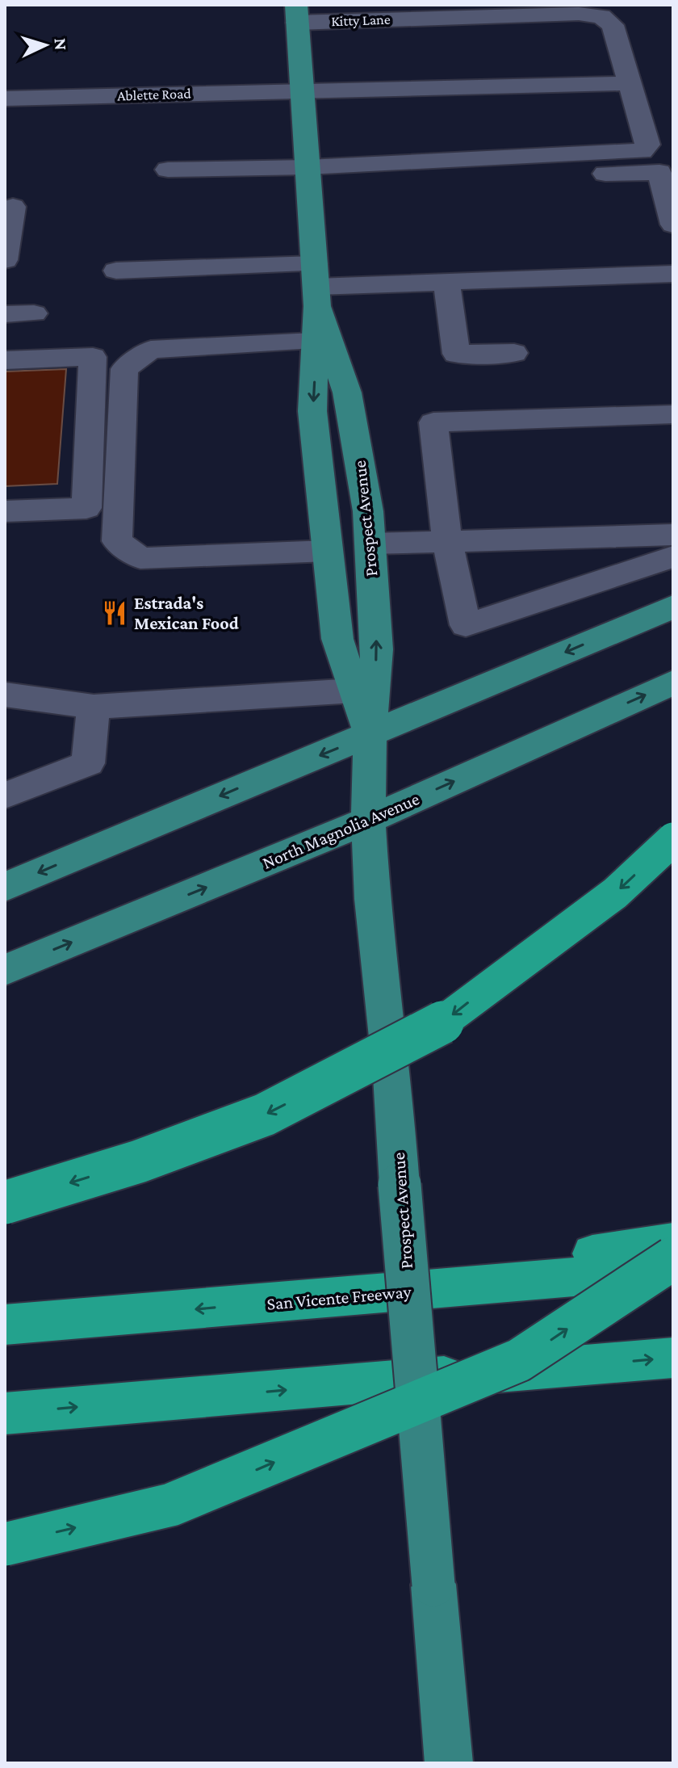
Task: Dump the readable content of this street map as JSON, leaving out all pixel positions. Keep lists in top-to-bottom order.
{
  "streets": {
    "highway": ["San Vicente Freeway"],
    "main road": ["Prospect Avenue", "North Magnolia Avenue"],
    "street": ["Kitty Lane", "Ablette Road"]
  },
  "crossings": [
    ["Kitty Lane", "Ablette Road"],
    ["Kitty Lane", "Prospect Avenue"],
    ["Ablette Road", "Prospect Avenue"],
    ["Prospect Avenue", "North Magnolia Avenue"]
  ],
  "places": {
    "restaurant": ["Estrada's Mexican Food"]
  },
  "north": "right"
}
